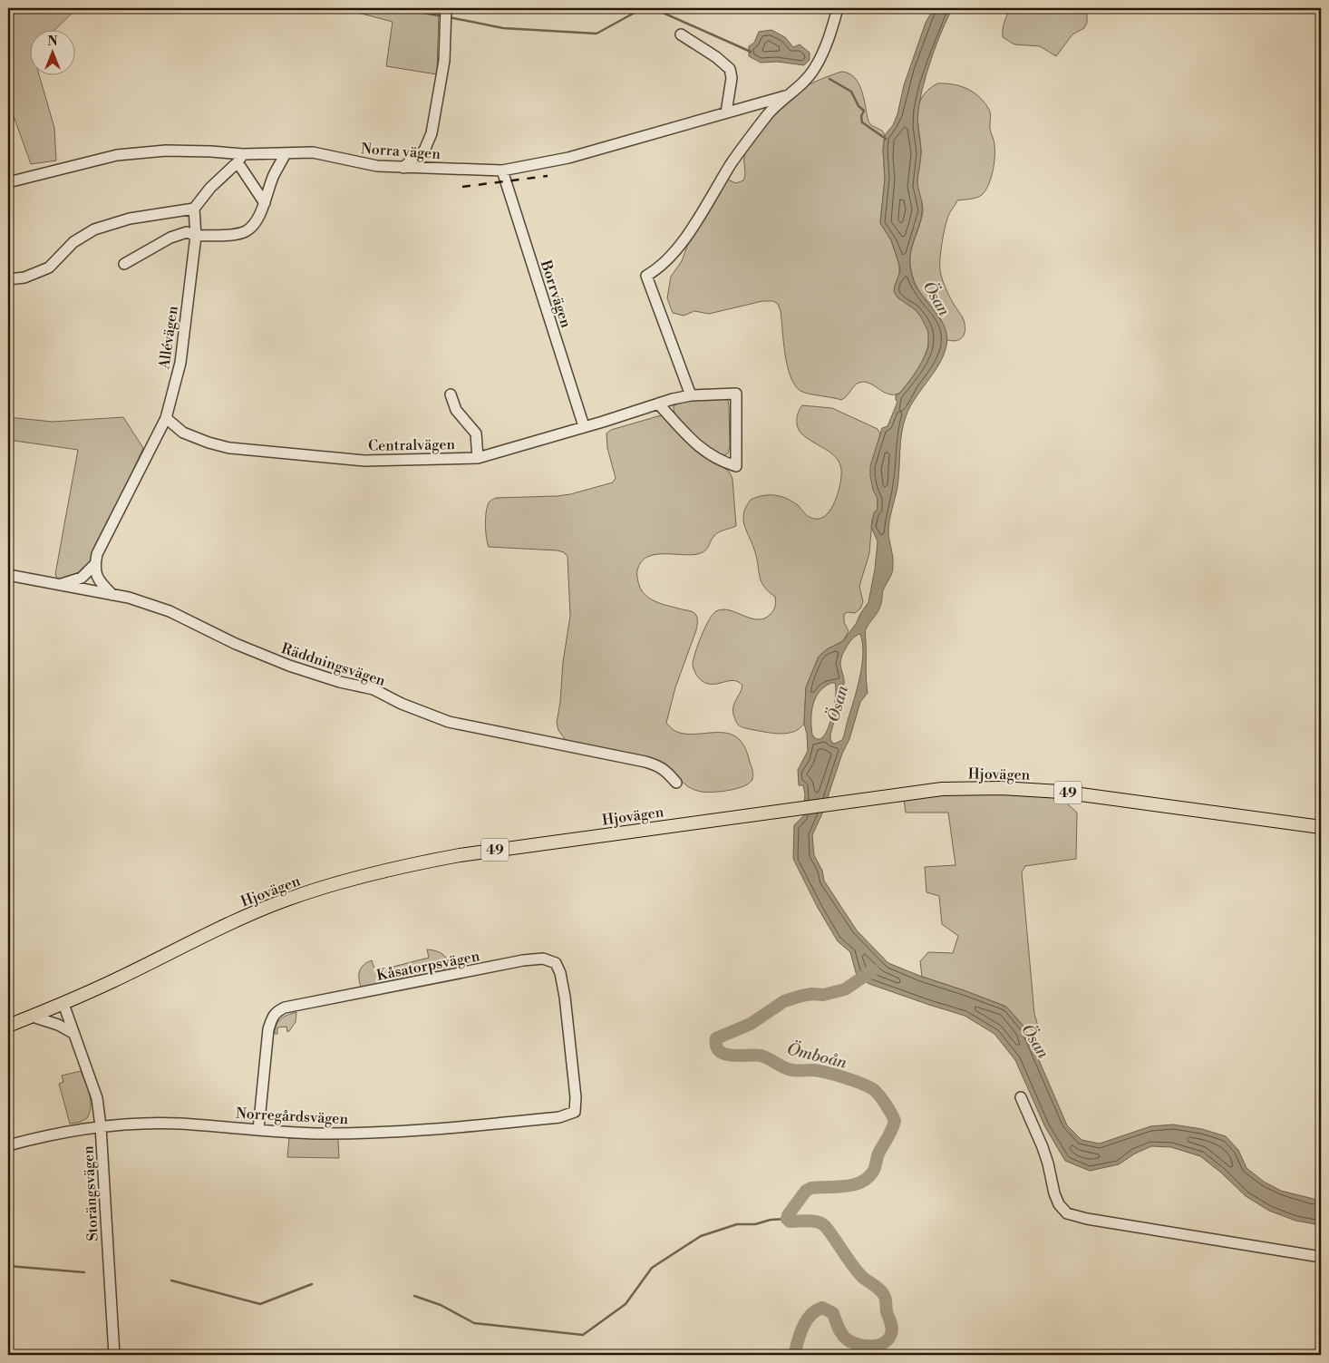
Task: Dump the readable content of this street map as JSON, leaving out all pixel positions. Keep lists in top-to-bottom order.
{
  "streets": {
    "main road": ["Hjovägen", "49"],
    "street": [
      "Norra vägen",
      "Borrvägen",
      "Allévägen",
      "Centralvägen",
      "Räddningsvägen",
      "Kåsatorpsvägen",
      "Norregårdsvägen",
      "Storängsvägen"
    ]
  },
  "crossings": [
    ["Norra vägen", "Borrvägen"],
    ["Borrvägen", "Centralvägen"],
    ["Allévägen", "Centralvägen"],
    ["Hjovägen", "Storängsvägen"],
    ["Kåsatorpsvägen", "Norregårdsvägen"],
    ["Norregårdsvägen", "Storängsvägen"]
  ],
  "water": ["Ösan", "Ömboån"],
  "north": "top"
}
